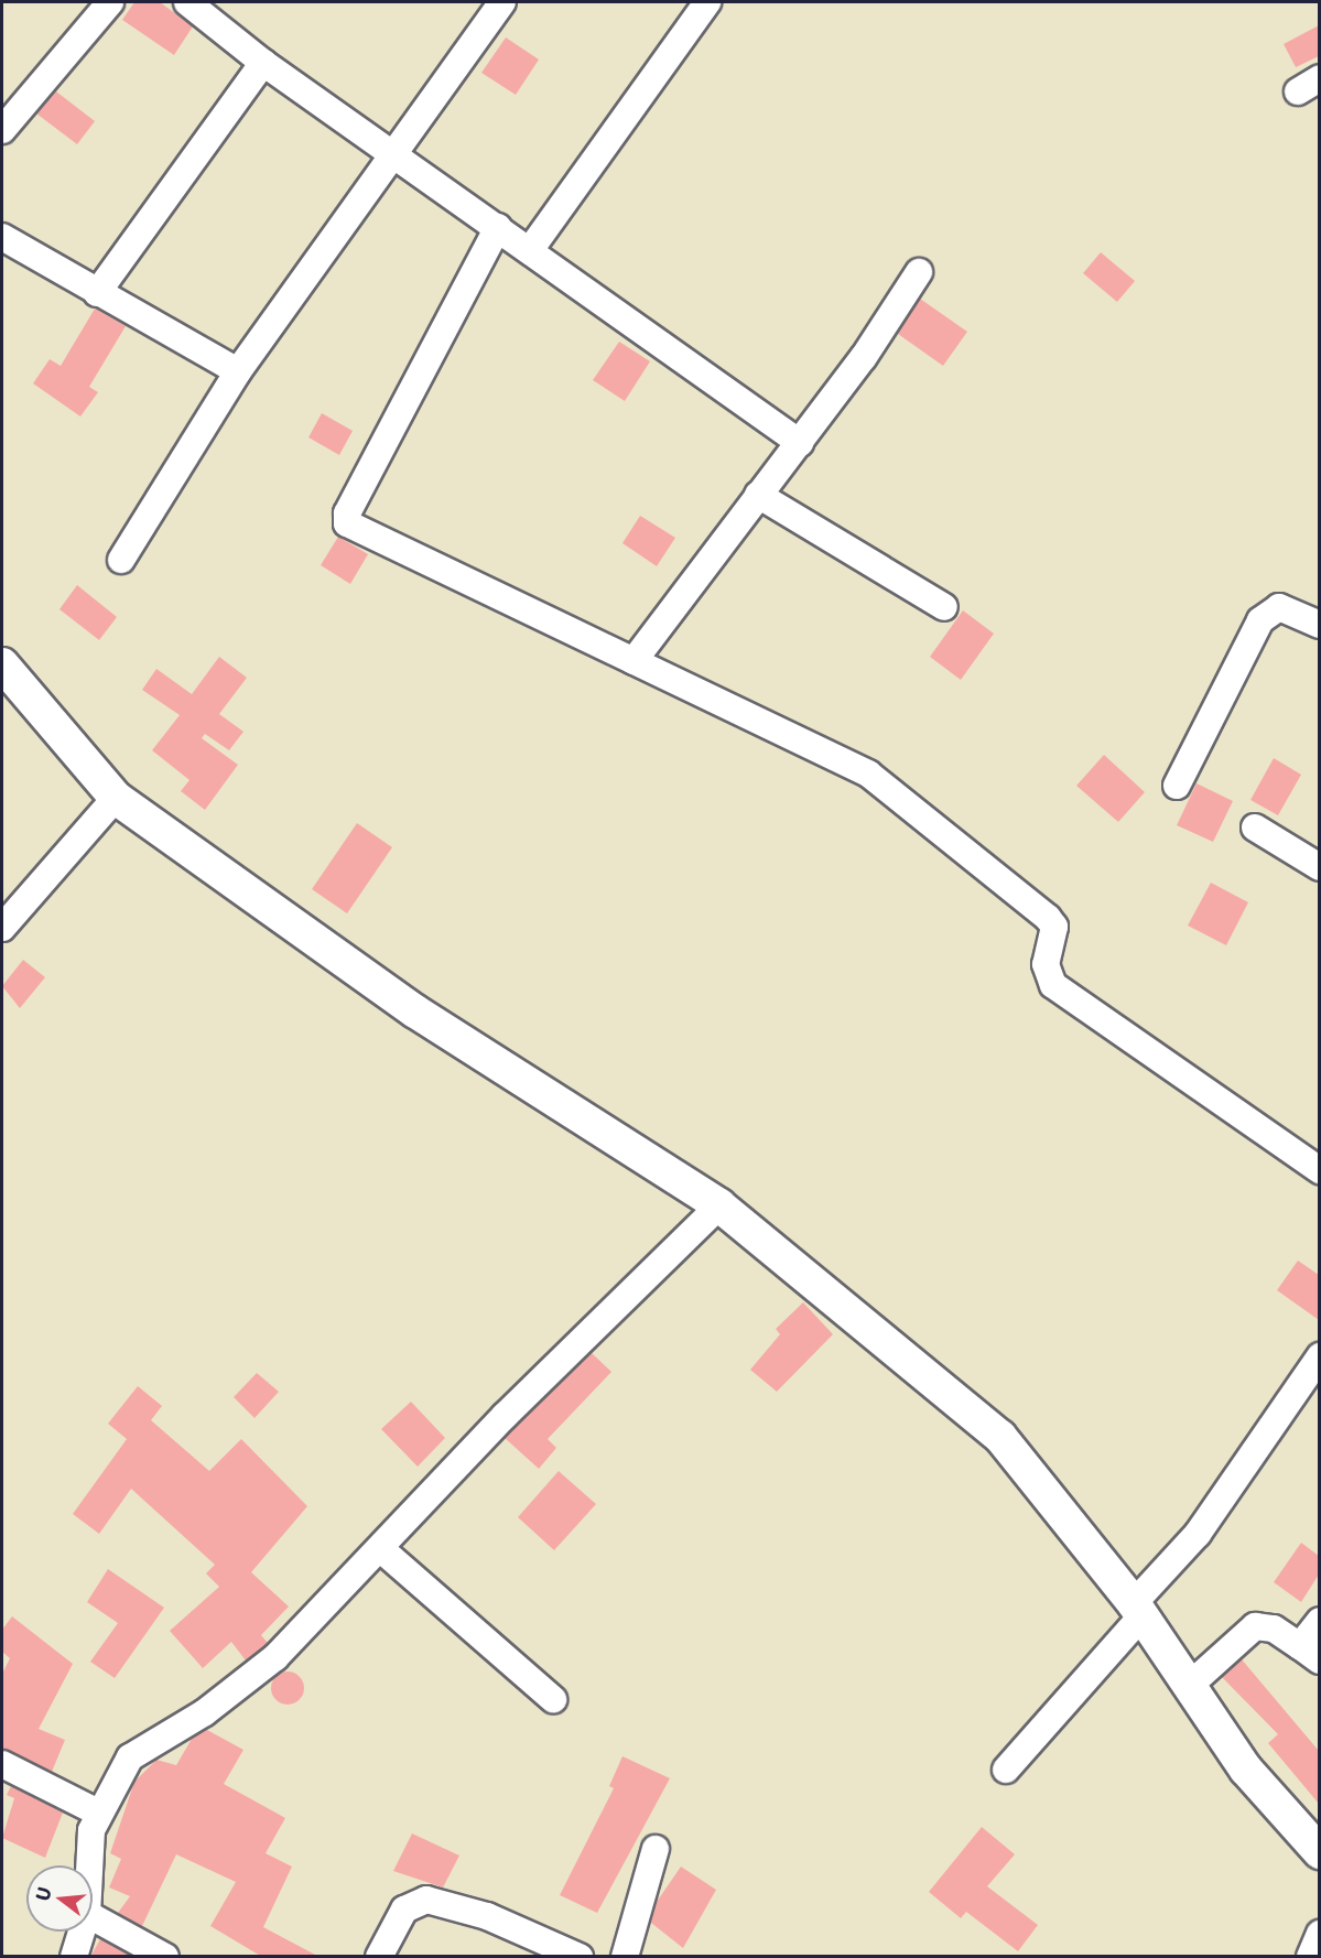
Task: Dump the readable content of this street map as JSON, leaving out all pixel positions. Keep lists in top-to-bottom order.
{
  "north": "left"
}
